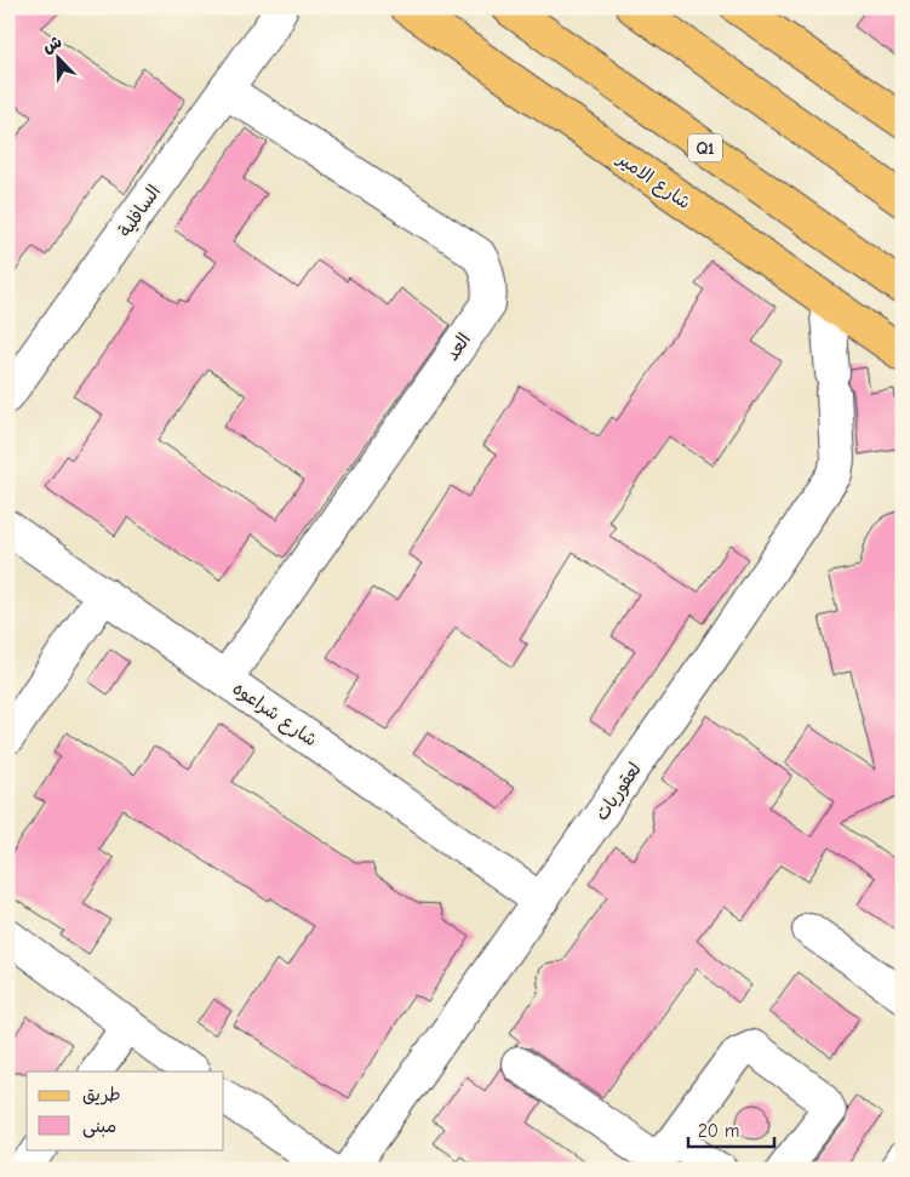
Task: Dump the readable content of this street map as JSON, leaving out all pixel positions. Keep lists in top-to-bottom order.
{
  "streets": {
    "main road": ["Q1", "شارع الامير"],
    "street": [
      "السافلية",
      "العد",
      "شارع شراعوه",
      "لعقوريات"
    ]
  },
  "crossings": [
    ["شارع الامير", "لعقوريات"],
    ["السافلية", "العد"],
    ["العد", "شارع شراعوه"],
    ["شارع شراعوه", "لعقوريات"]
  ],
  "legend": ["طريق", "مبنى"],
  "scale_bar": "20 m",
  "north": "top left"
}
